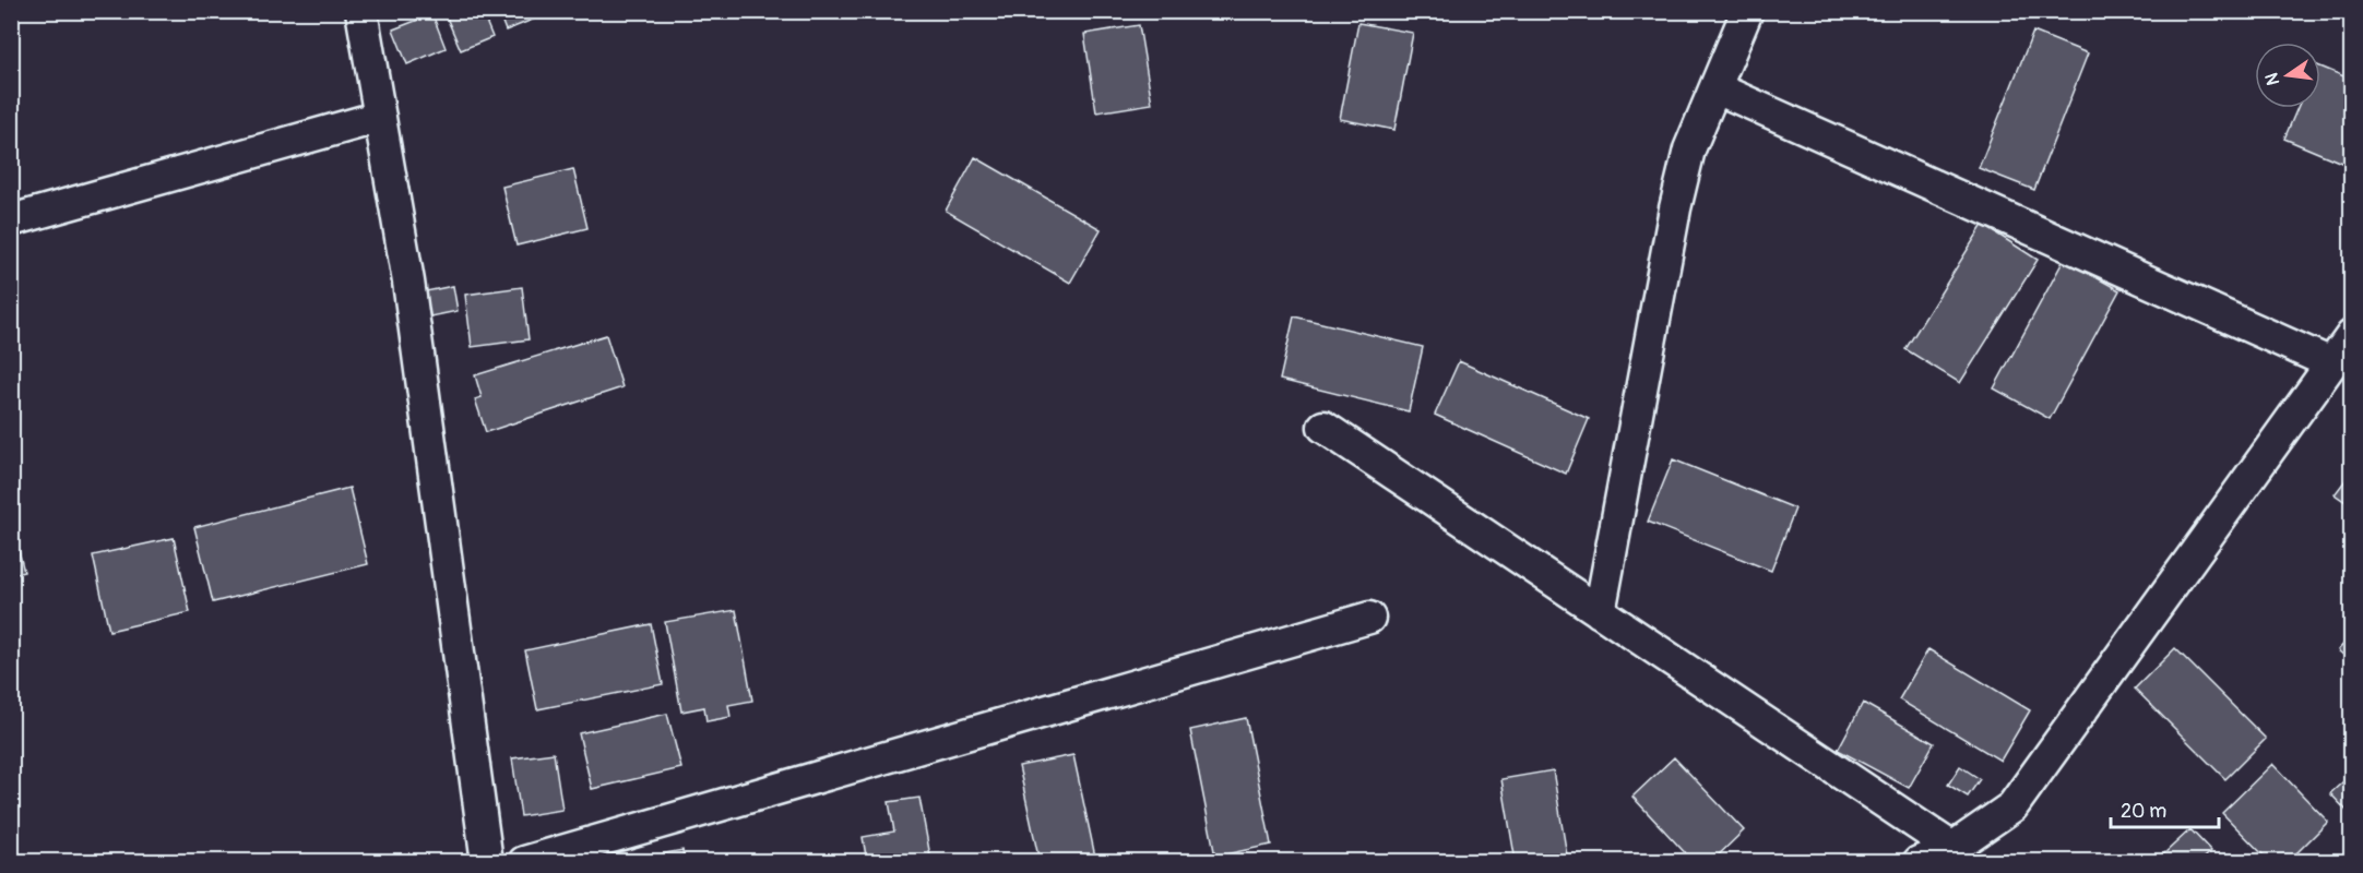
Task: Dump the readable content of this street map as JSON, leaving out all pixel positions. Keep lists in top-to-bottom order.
{
  "scale_bar": "20 m",
  "north": "left"
}
